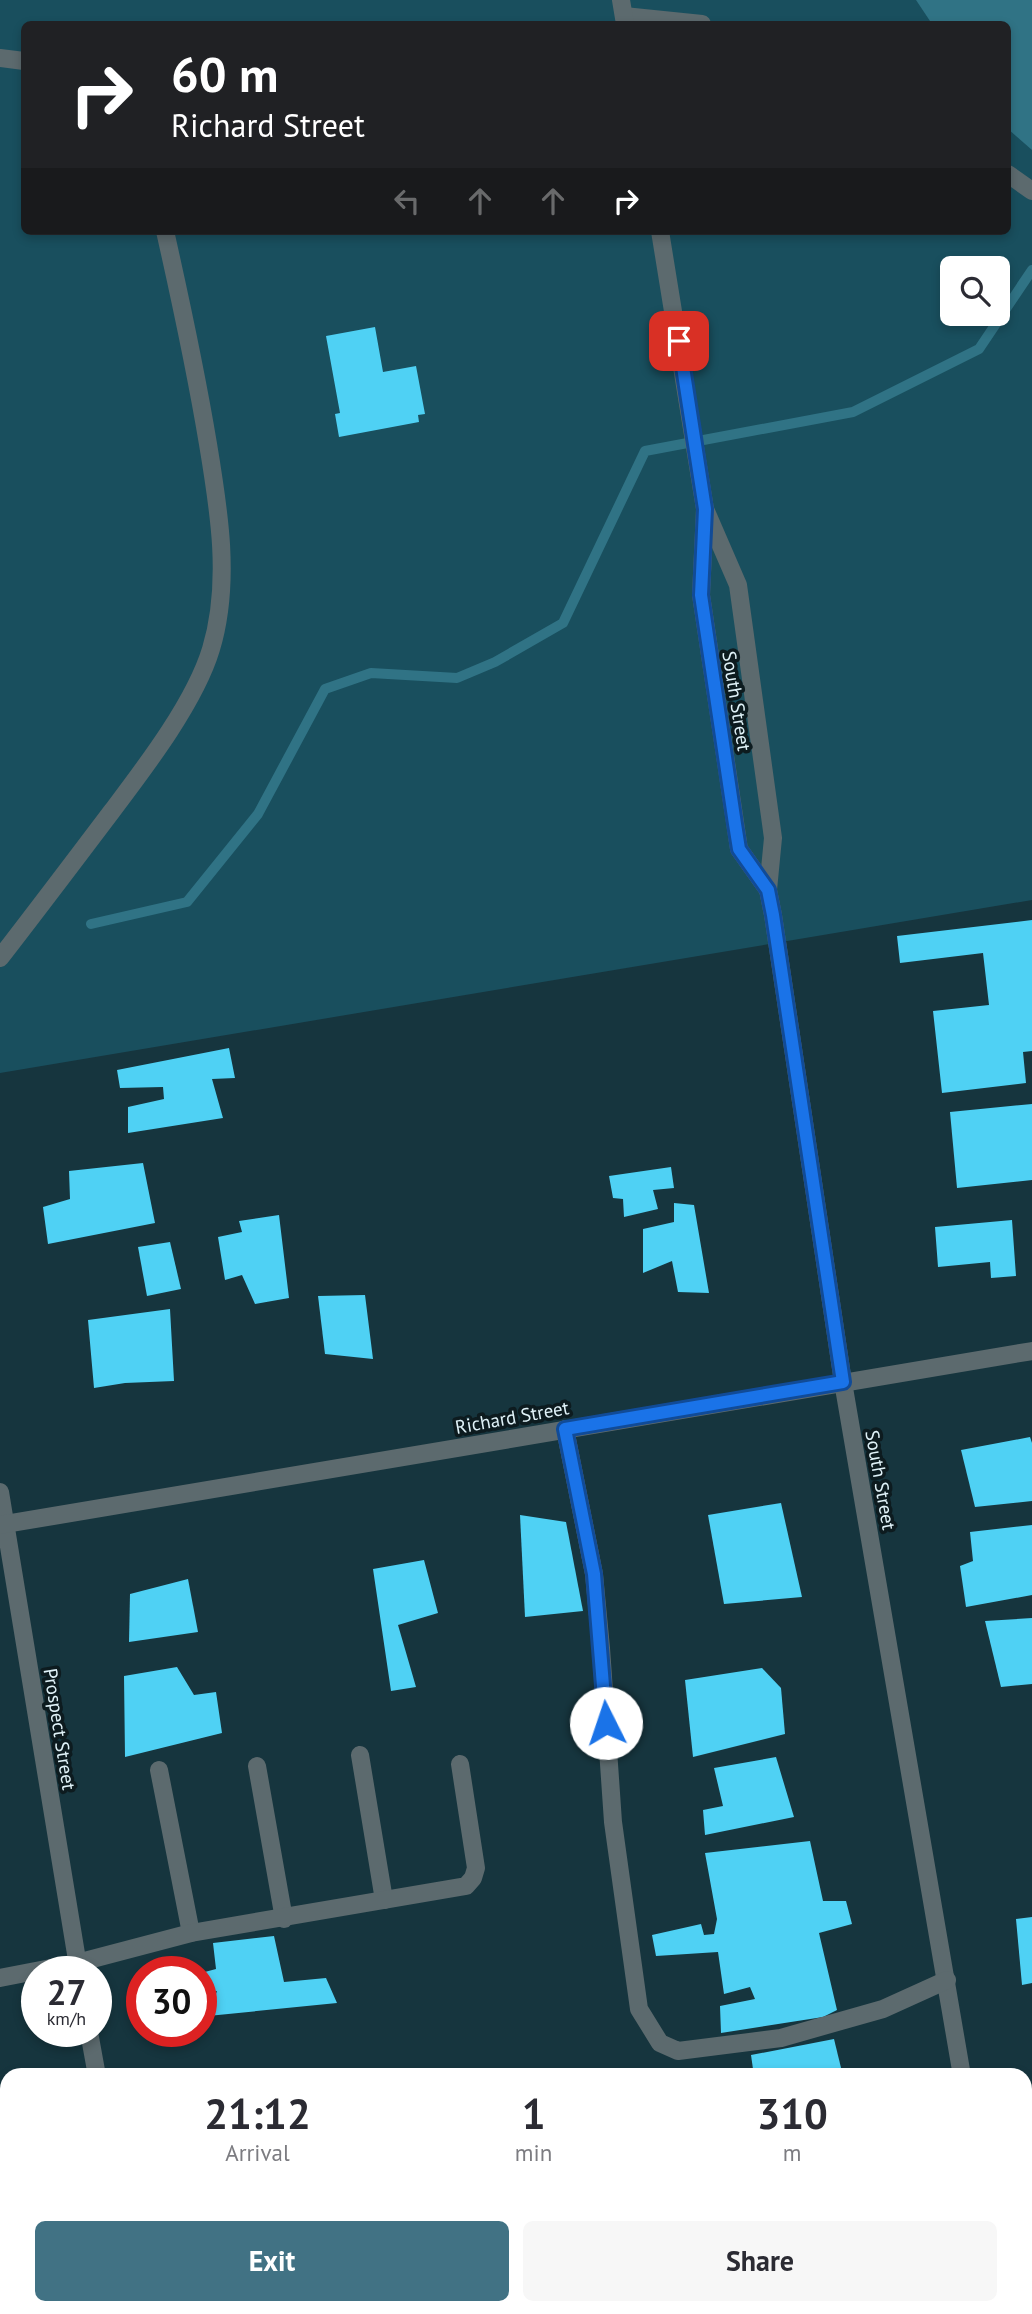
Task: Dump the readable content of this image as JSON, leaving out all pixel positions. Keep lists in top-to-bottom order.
{
  "streets": {
    "street": ["South Street", "Richard Street", "Prospect Street"]
  },
  "crossings": [
    ["South Street", "Richard Street"],
    ["Richard Street", "Prospect Street"]
  ],
  "page": {
    "turn": ["60 m", "Richard Street"],
    "speed": "27 km/h",
    "limit": "30",
    "eta": [
      "21:12",
      "Arrival",
      "1",
      "min",
      "310",
      "m"
    ],
    "buttons": ["Exit", "Share"]
  }
}
